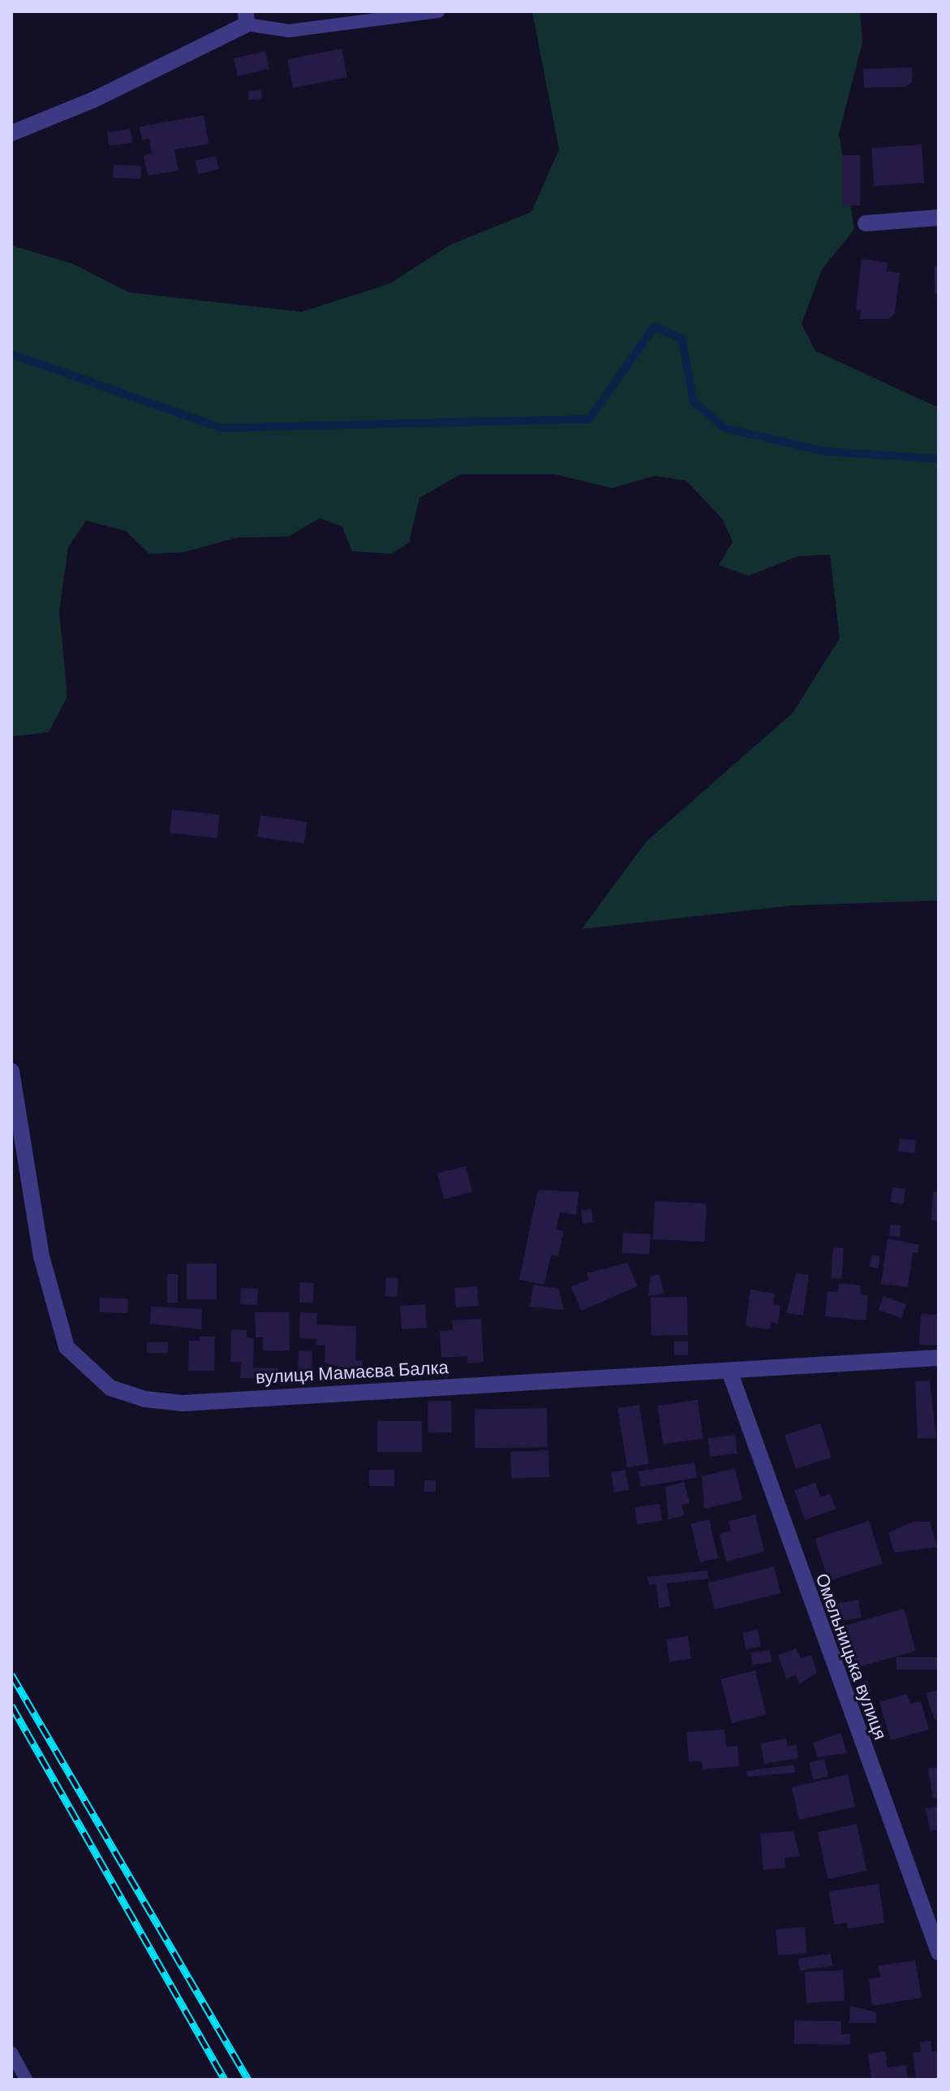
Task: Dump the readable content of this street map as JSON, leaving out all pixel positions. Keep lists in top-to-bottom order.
{
  "streets": {
    "street": ["вулиця Мамаєва Балка", "Омельницька вулиця"]
  },
  "crossings": [
    ["вулиця Мамаєва Балка", "Омельницька вулиця"]
  ]
}
